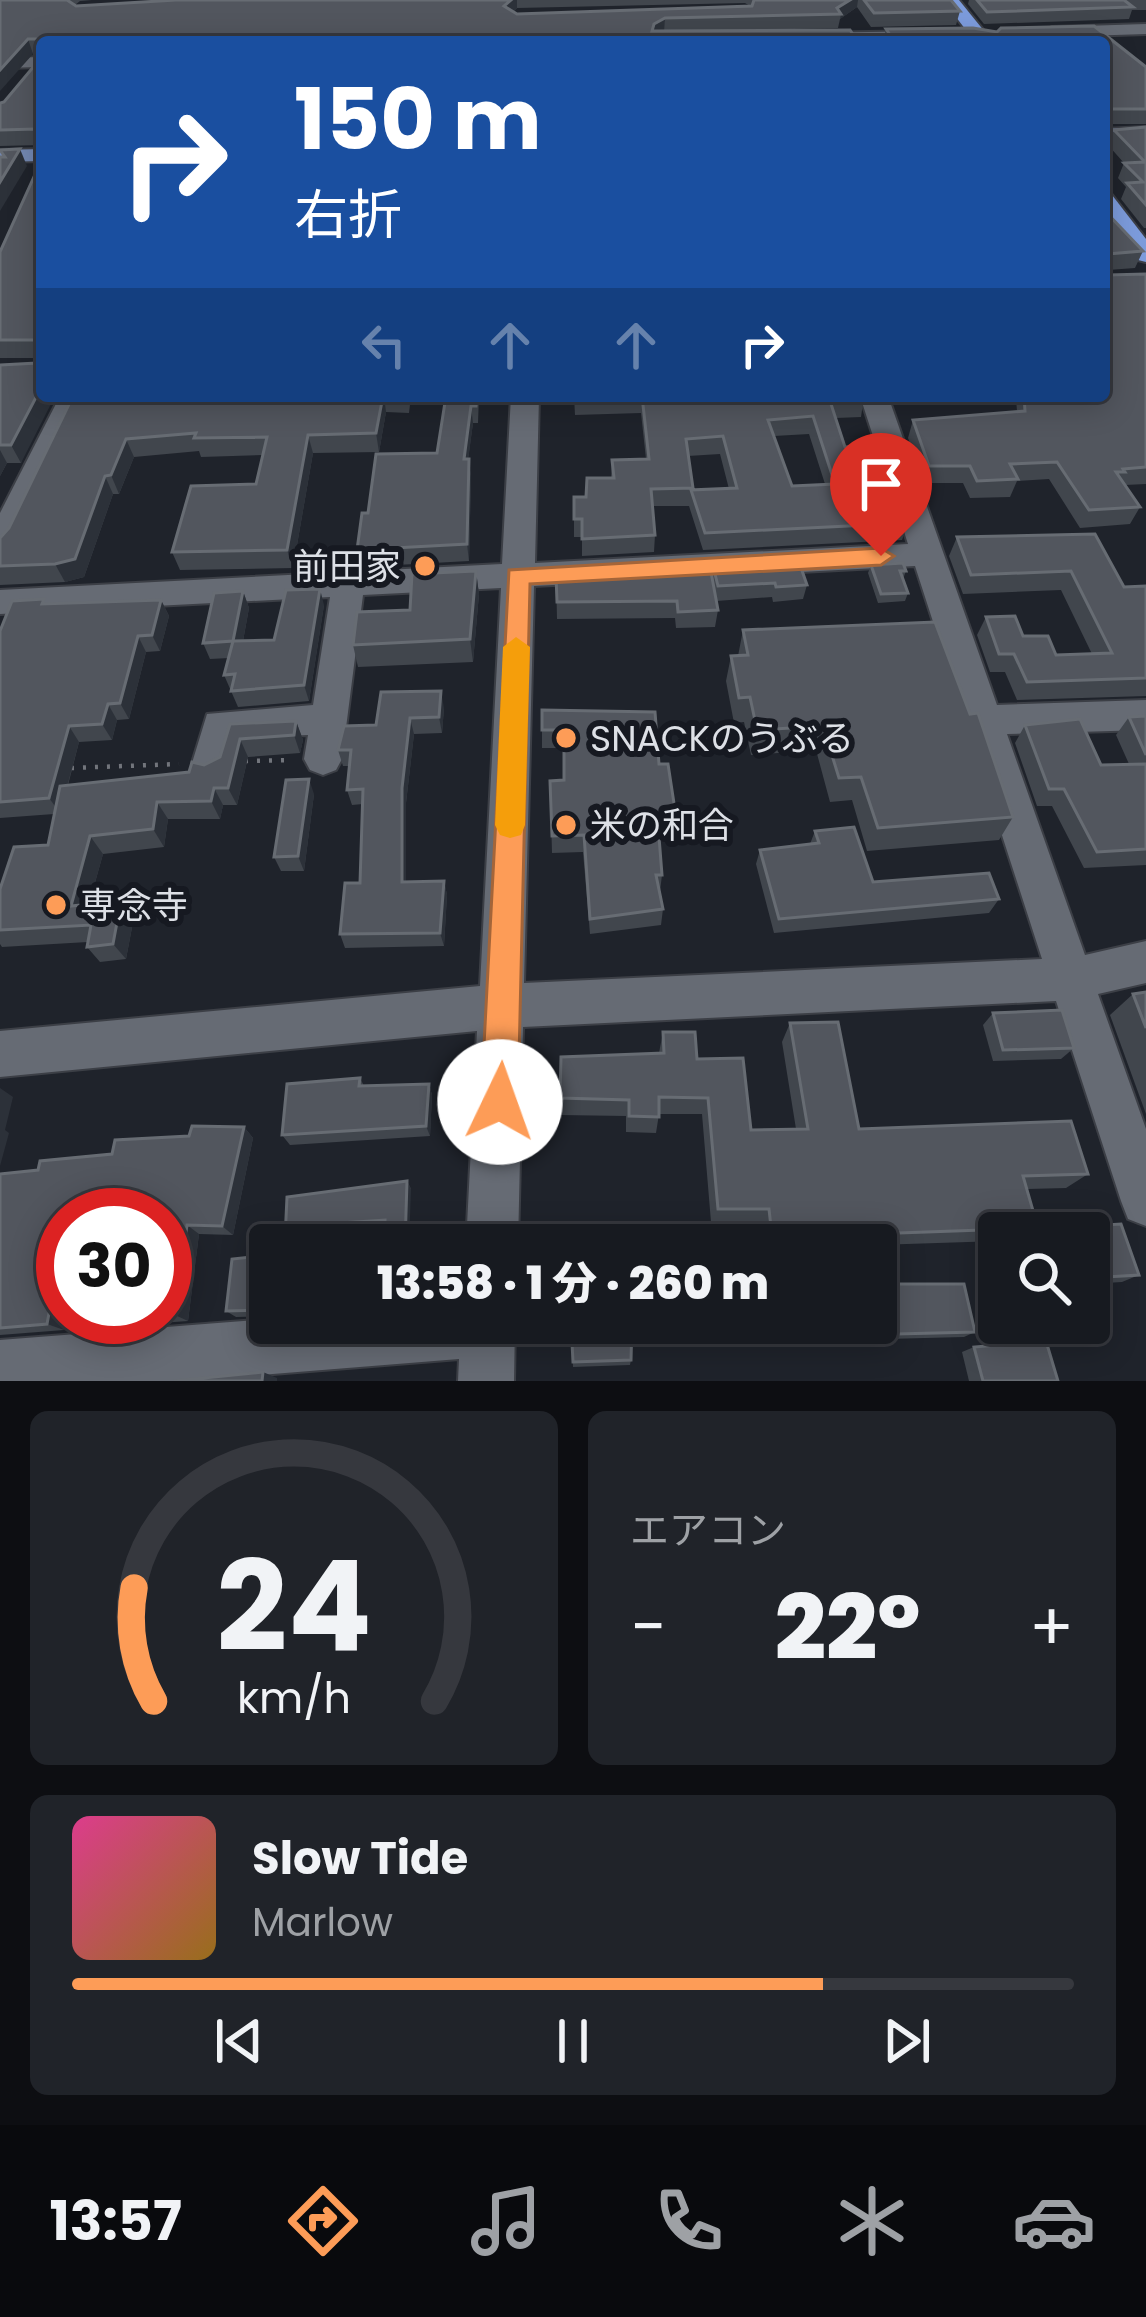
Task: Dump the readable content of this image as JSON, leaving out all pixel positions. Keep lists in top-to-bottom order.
{
  "places": [
    "前田家",
    "SNACKのうぶる",
    "米の和合",
    "専念寺"
  ],
  "page": {
    "turn": ["150 m", "右折"],
    "limit": "30",
    "trip": "13:58 · 1 分 · 260 m",
    "tile": "エアコン",
    "heat": ["−", "22°", "+"],
    "song": ["Slow Tide", "Marlow"],
    "tabs": "13:57",
    "gauge": ["24", "km/h"]
  }
}
